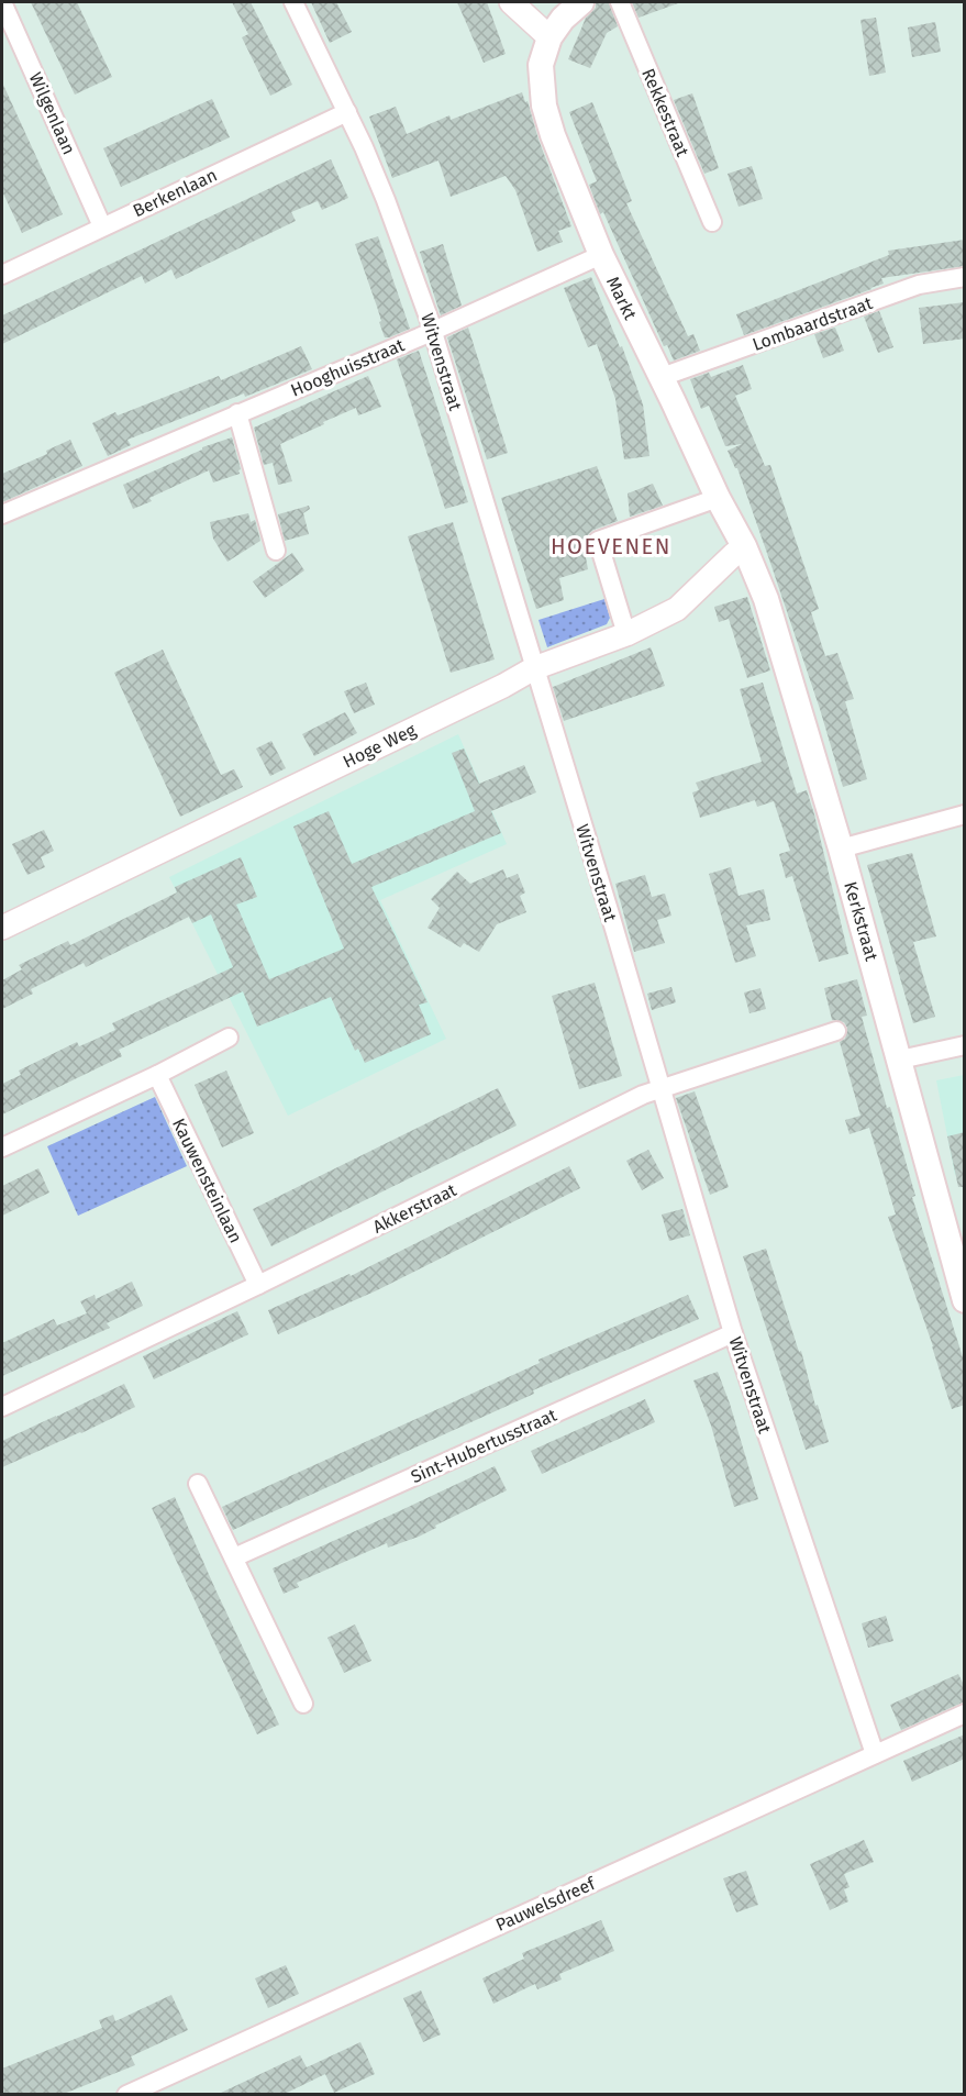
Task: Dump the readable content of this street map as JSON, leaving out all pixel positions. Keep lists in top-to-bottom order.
{
  "streets": {
    "main road": ["Markt", "Kerkstraat"],
    "street": [
      "Rekkestraat",
      "Wilgenlaan",
      "Berkenlaan",
      "Lombaardstraat",
      "Witvenstraat",
      "Hooghuisstraat",
      "Hoge Weg",
      "Kauwensteinlaan",
      "Akkerstraat",
      "Sint-Hubertusstraat",
      "Pauwelsdreef"
    ]
  },
  "crossings": [
    ["Wilgenlaan", "Berkenlaan"],
    ["Berkenlaan", "Witvenstraat"],
    ["Markt", "Lombaardstraat"],
    ["Markt", "Hooghuisstraat"],
    ["Markt", "Hoge Weg"],
    ["Markt", "Kerkstraat"],
    ["Witvenstraat", "Hooghuisstraat"],
    ["Witvenstraat", "Hoge Weg"],
    ["Witvenstraat", "Akkerstraat"],
    ["Witvenstraat", "Sint-Hubertusstraat"],
    ["Witvenstraat", "Pauwelsdreef"],
    ["Hoge Weg", "Kerkstraat"],
    ["Kauwensteinlaan", "Akkerstraat"]
  ],
  "districts": ["HOEVENEN"]
}
